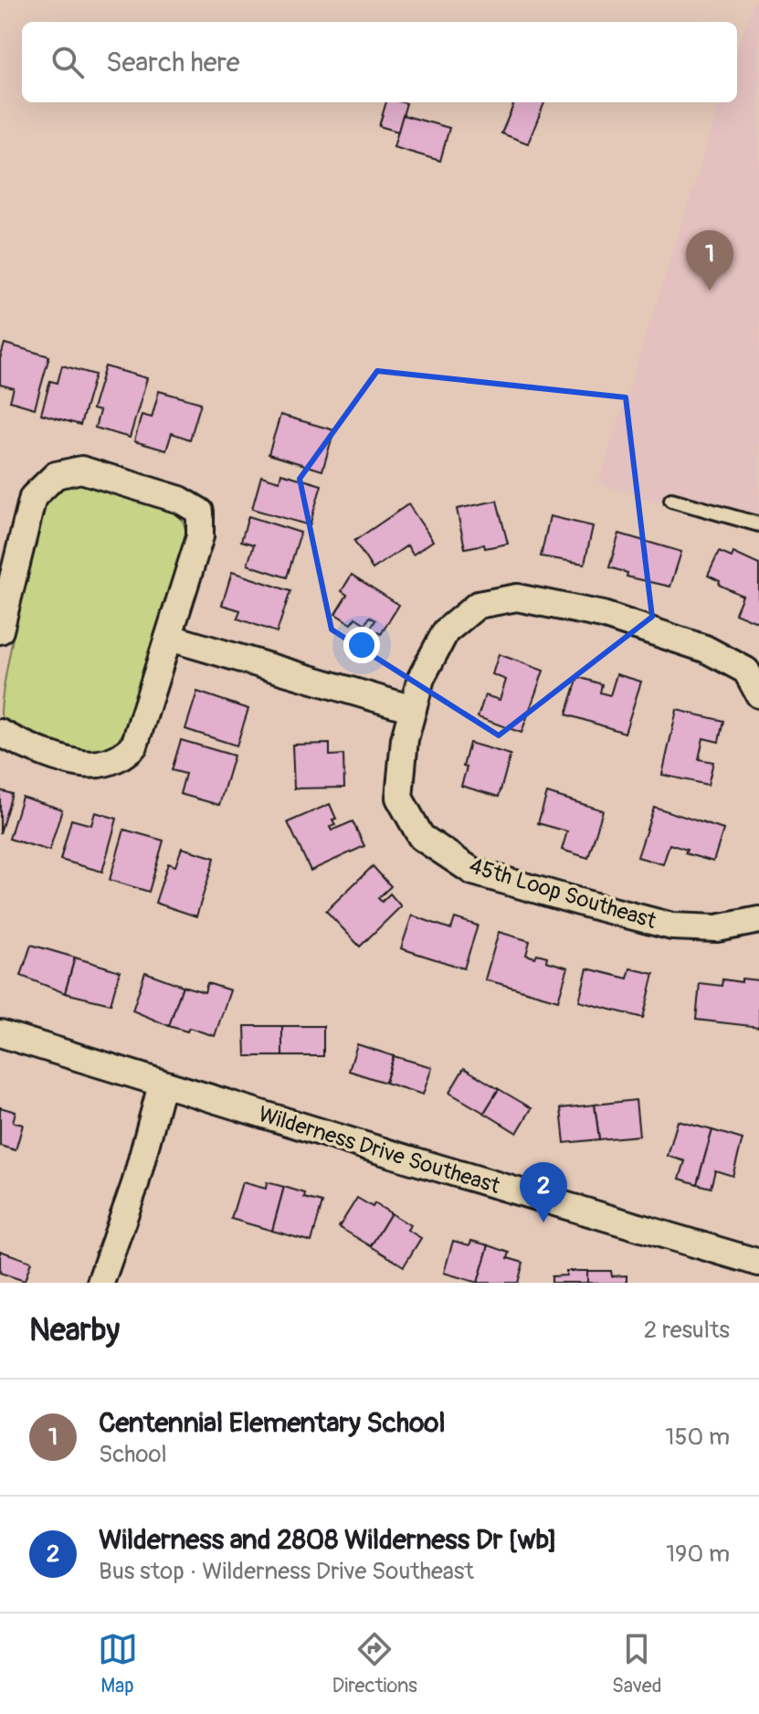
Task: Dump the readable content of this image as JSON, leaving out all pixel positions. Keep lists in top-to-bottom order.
{
  "streets": {
    "street": ["45th Loop Southeast", "Wilderness Drive Southeast"]
  },
  "page": {
    "search": "Search here",
    "pins": ["1", "2"],
    "heading": ["Nearby", "2 results"],
    "list": [
      {
        "mark": "1",
        "name": "Centennial Elementary School",
        "note": "School",
        "value": "150 m"
      },
      {
        "mark": "2",
        "name": "Wilderness and 2808 Wilderness Dr [wb]",
        "note": "Bus stop · Wilderness Drive Southeast",
        "value": "190 m"
      }
    ],
    "nav": ["Map", "Directions", "Saved"]
  }
}
